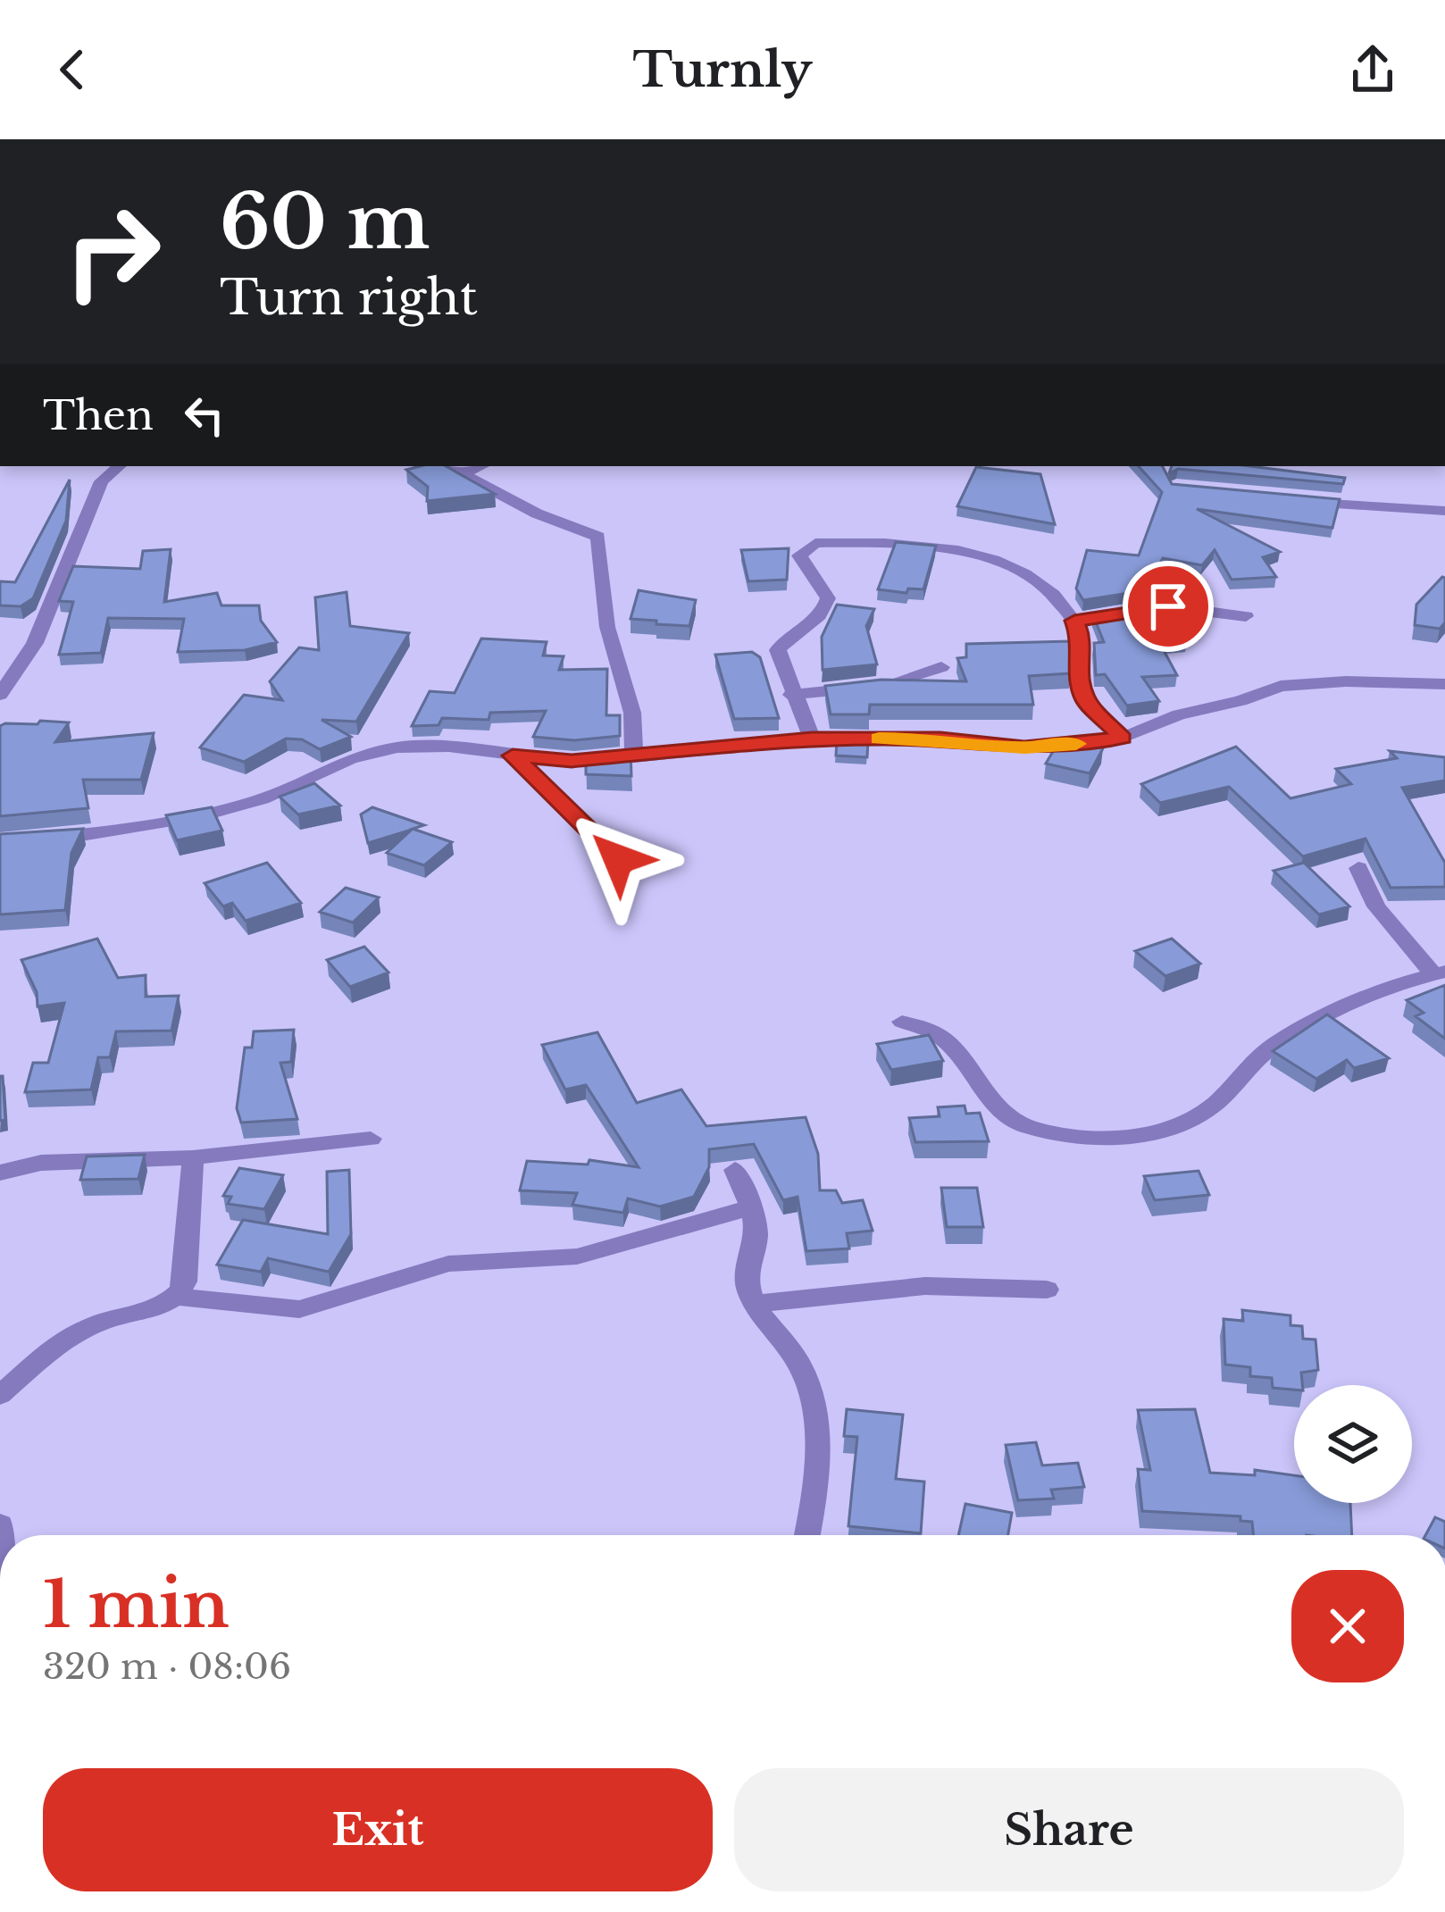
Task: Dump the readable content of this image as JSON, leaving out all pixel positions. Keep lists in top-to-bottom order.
{
  "page": {
    "header": "Turnly",
    "turn": ["60 m", "Turn right"],
    "then": "Then",
    "heading": ["1 min", "320 m · 08:06"],
    "buttons": ["Exit", "Share"]
  }
}
